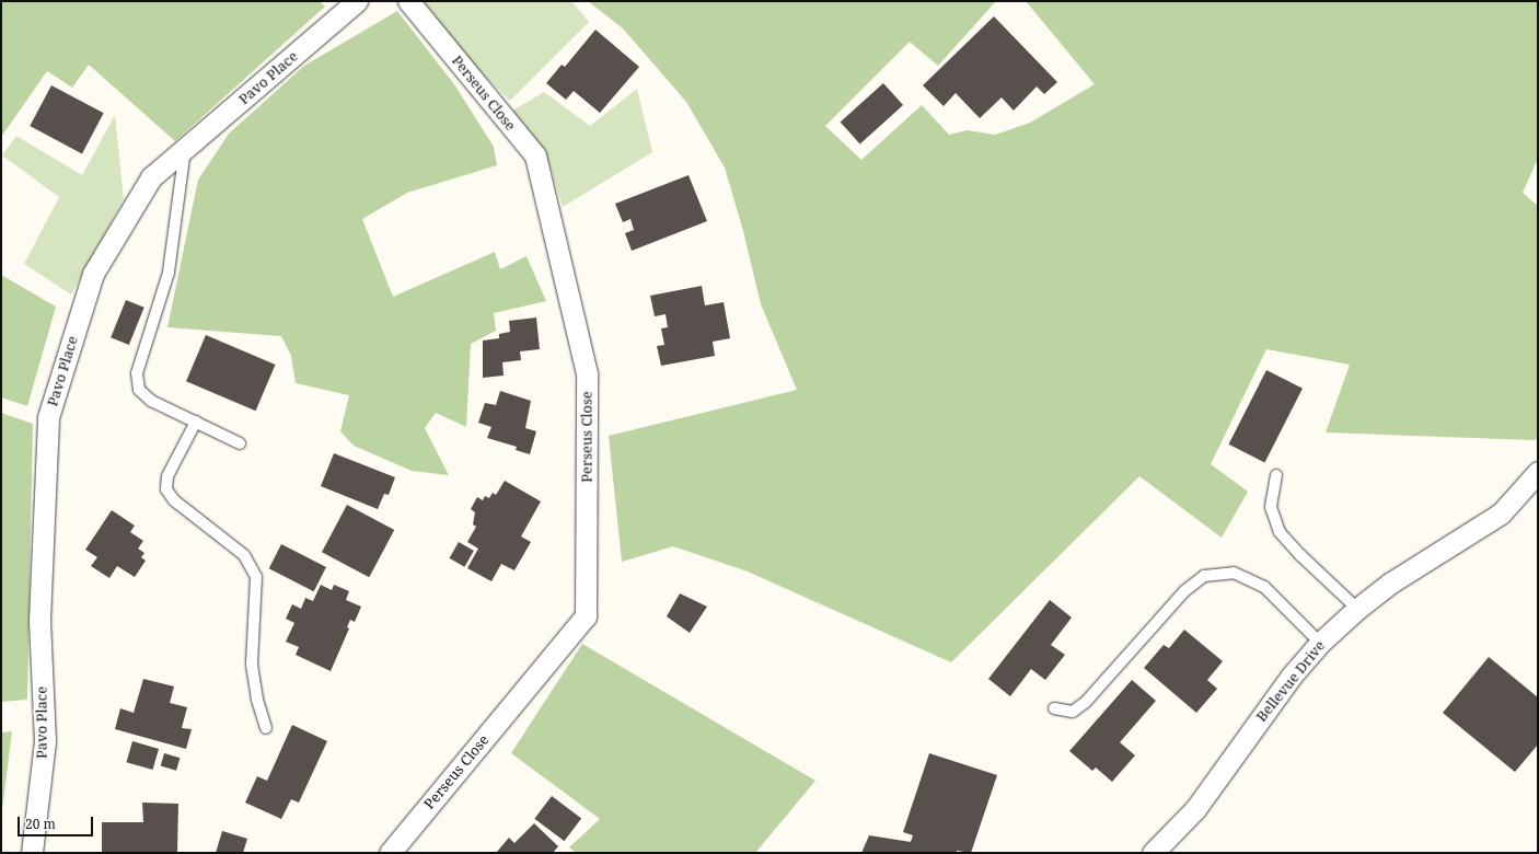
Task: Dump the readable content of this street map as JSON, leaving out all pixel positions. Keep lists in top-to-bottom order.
{
  "streets": {
    "street": ["Pavo Place", "Perseus Close", "Bellevue Drive"]
  },
  "scale_bar": "20 m"
}
